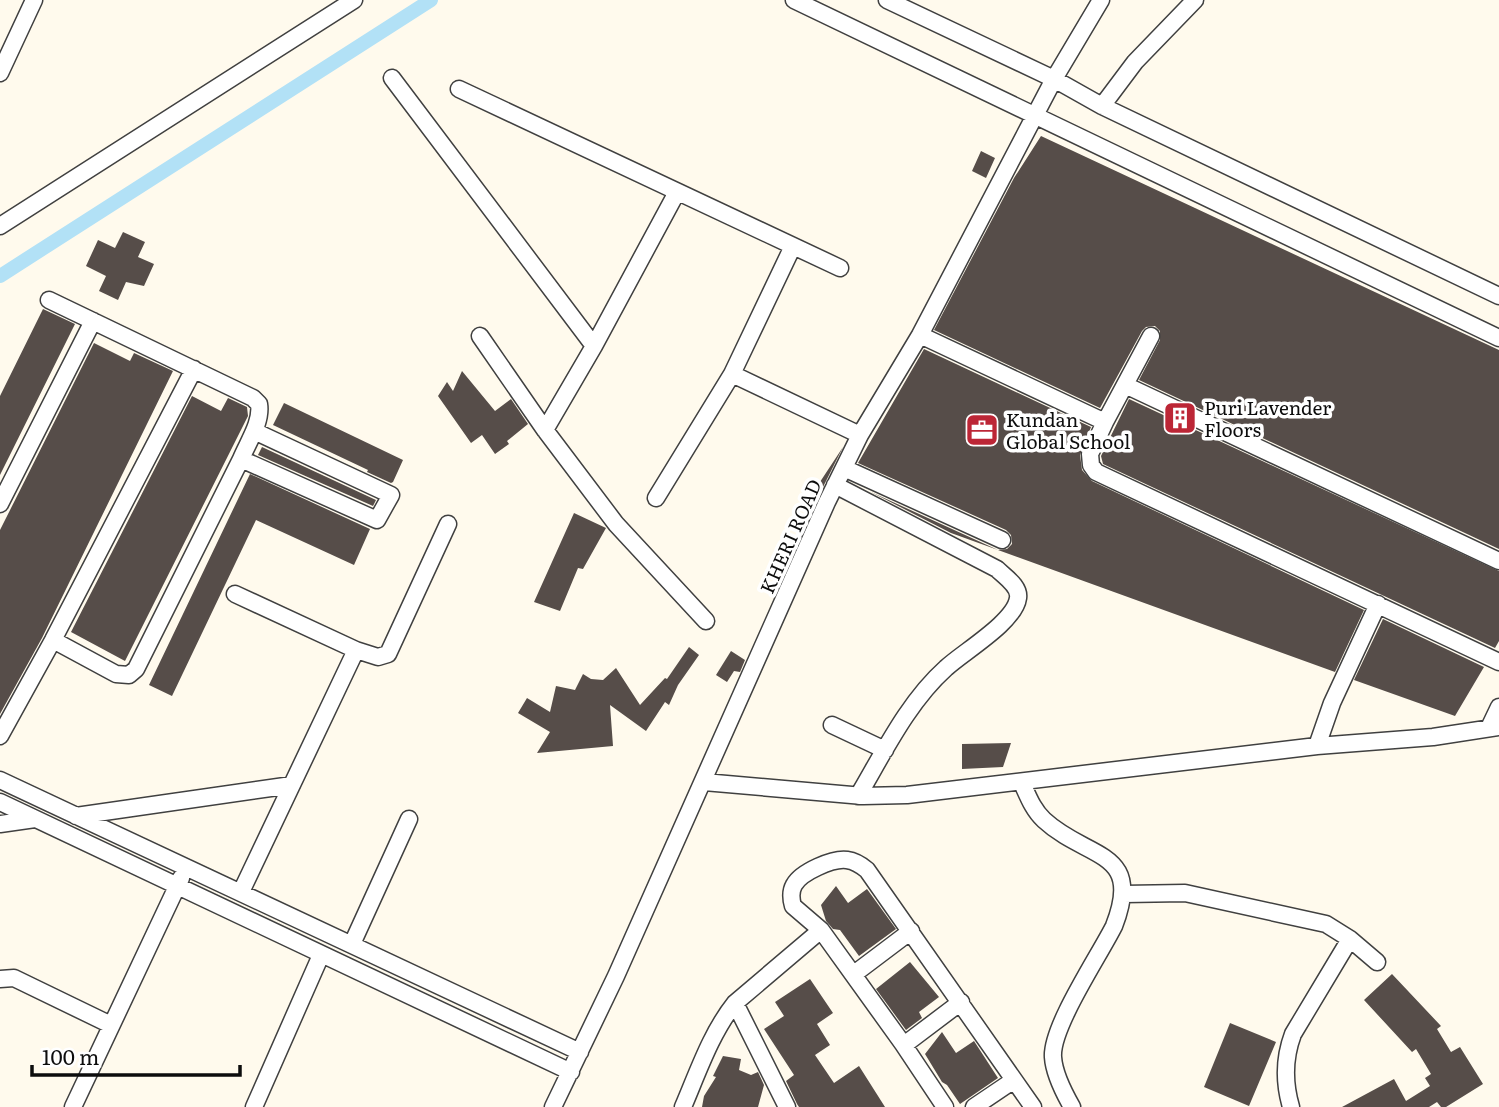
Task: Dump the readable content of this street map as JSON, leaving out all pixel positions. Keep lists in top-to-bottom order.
{
  "streets": {
    "street": ["KHERI ROAD"]
  },
  "places": {
    "building": ["Puri Lavender Floors"],
    "office": ["Kundan Global School"]
  },
  "scale_bar": "100 m"
}
